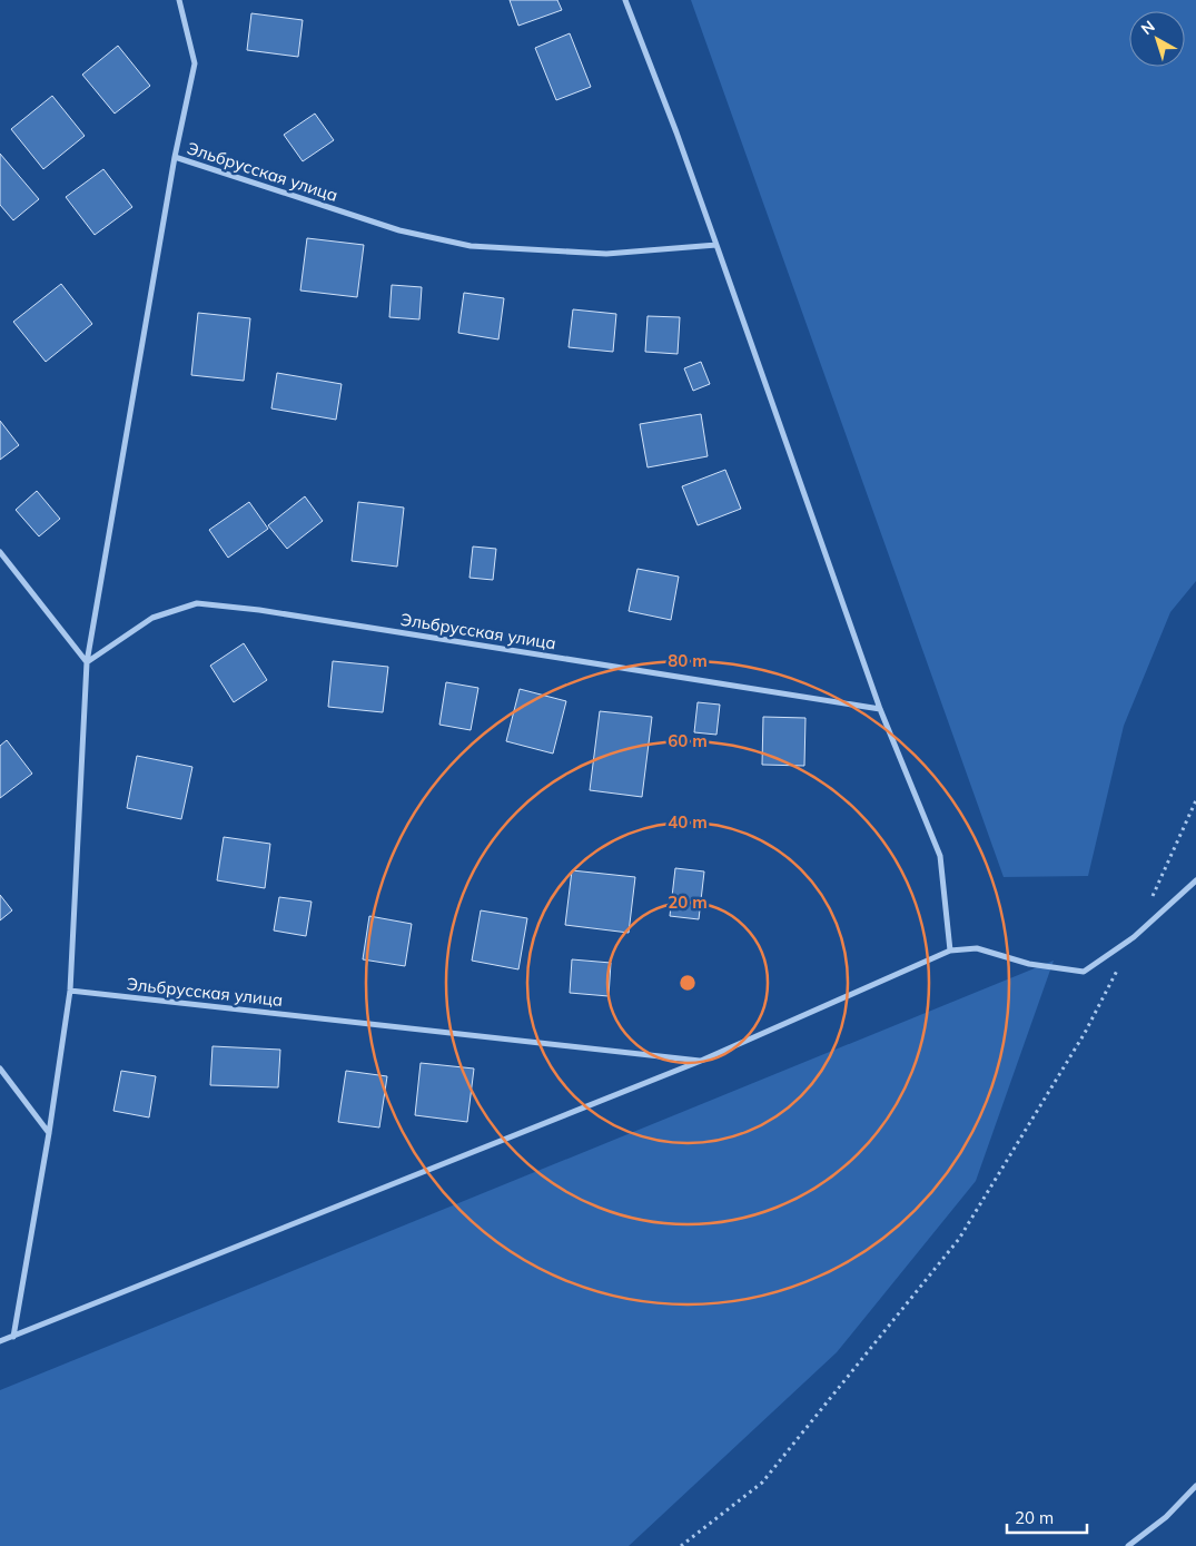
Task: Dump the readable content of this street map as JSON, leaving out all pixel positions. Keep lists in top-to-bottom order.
{
  "streets": {
    "street": ["Эльбрусская улица"]
  },
  "scale_bar": "20 m",
  "north": "top left",
  "rings": [
    "80 m",
    "60 m",
    "40 m",
    "20 m"
  ]
}
